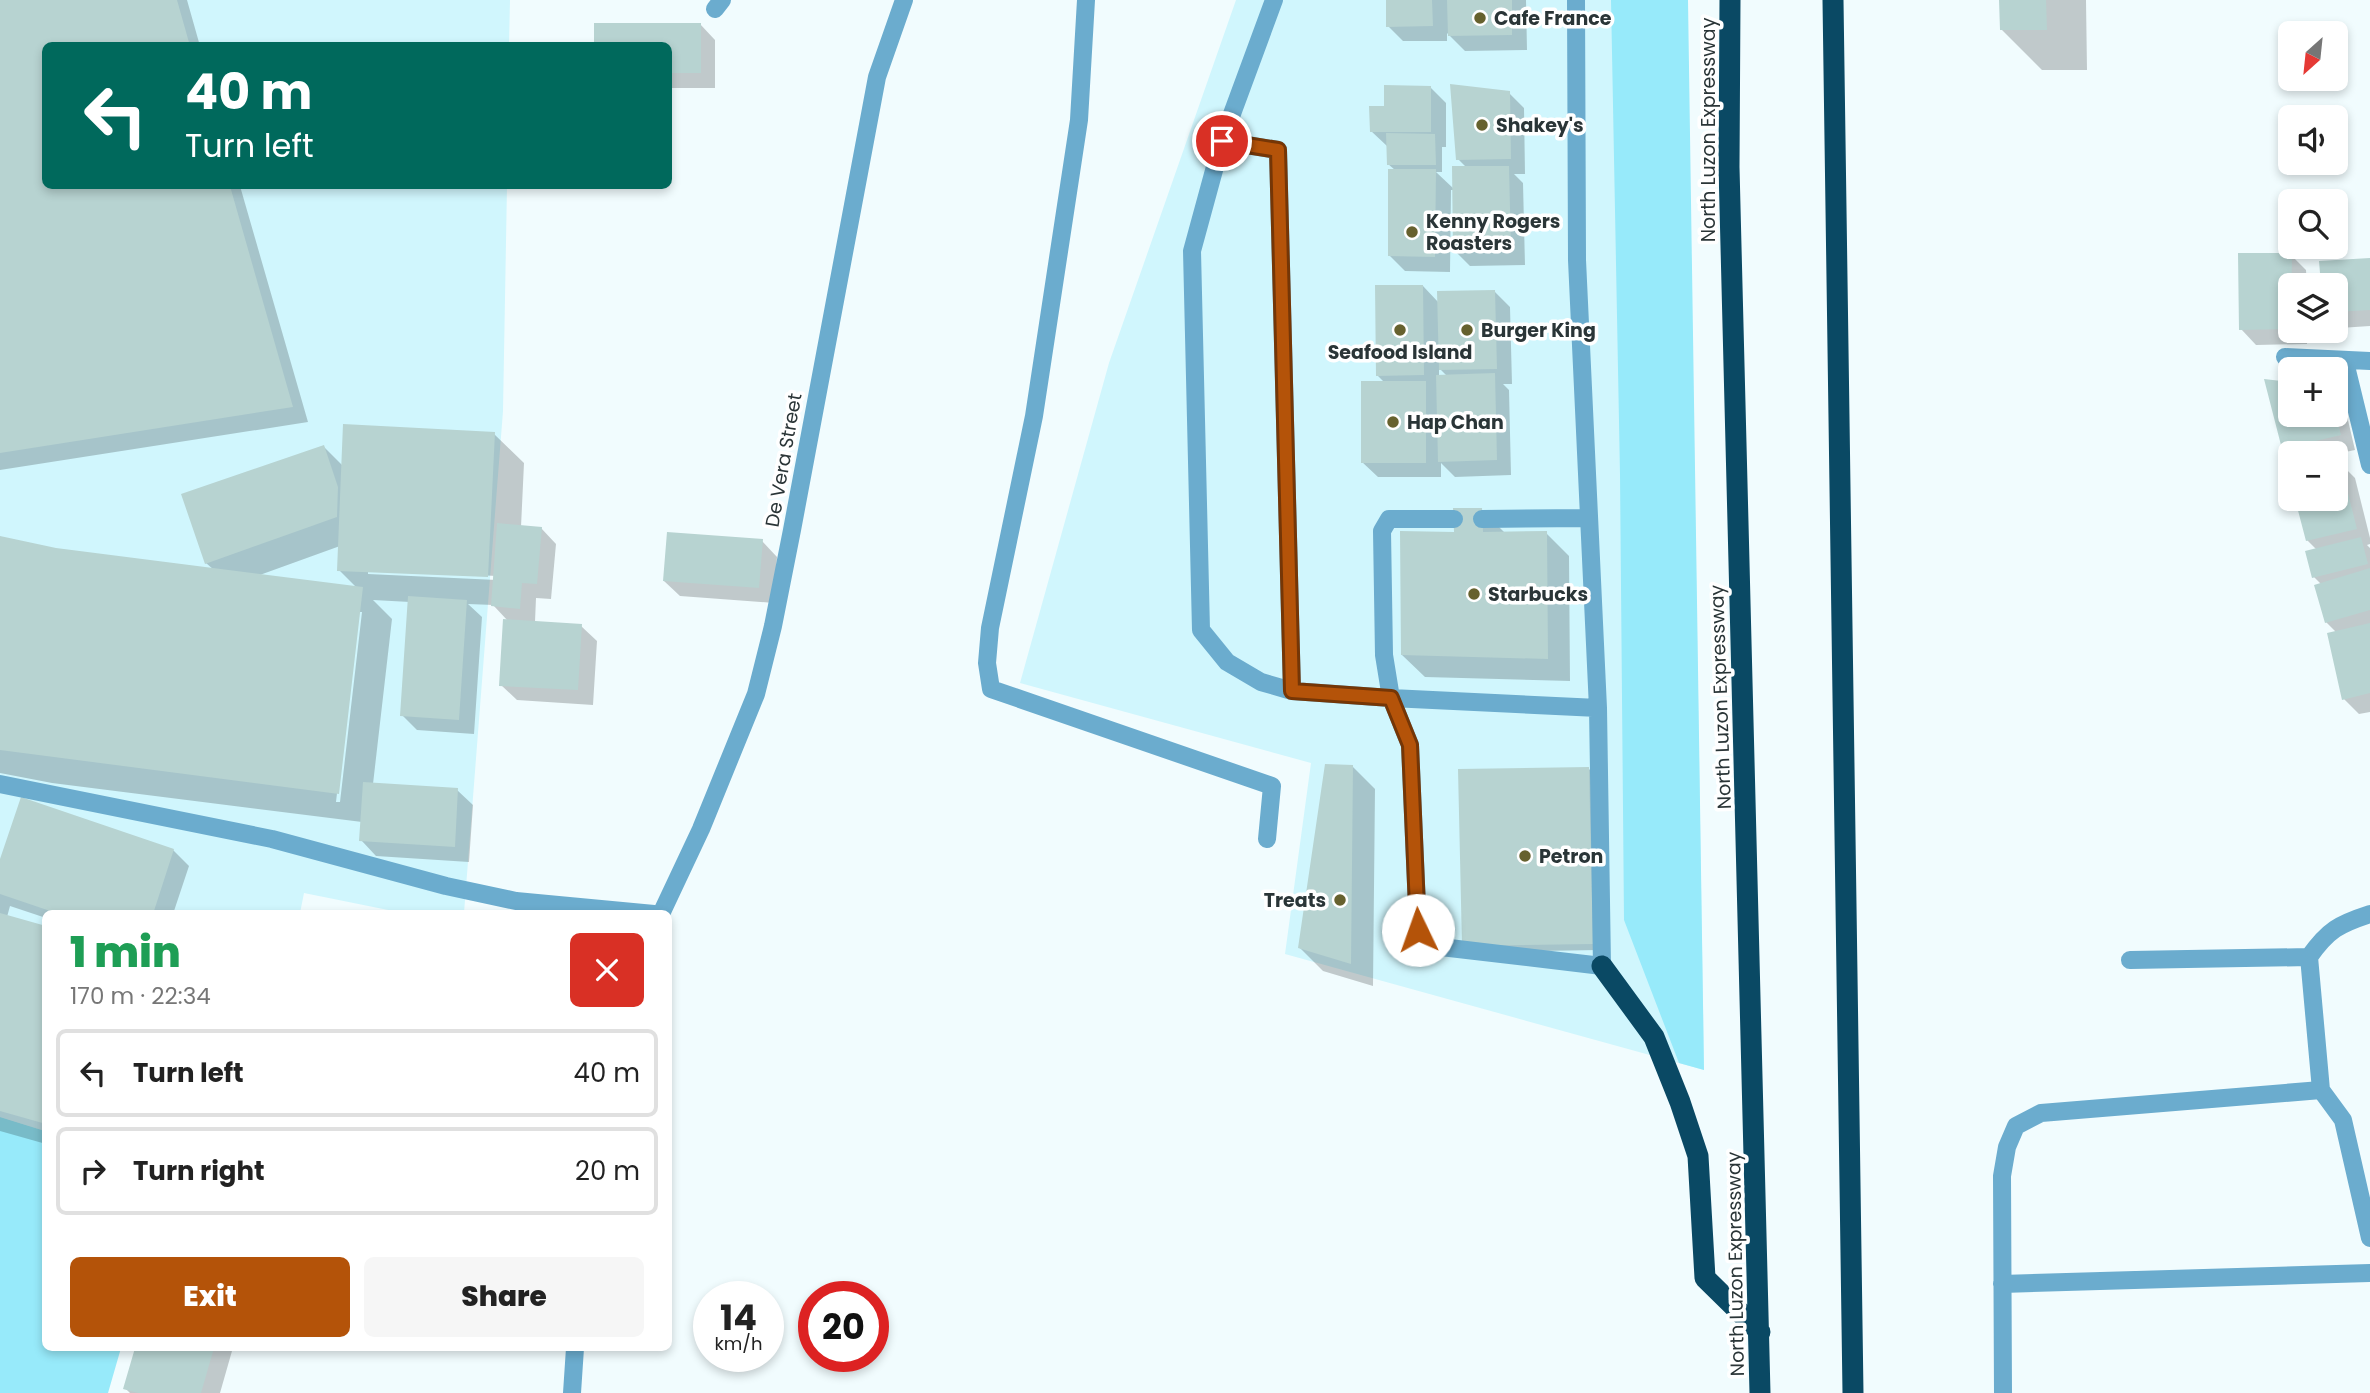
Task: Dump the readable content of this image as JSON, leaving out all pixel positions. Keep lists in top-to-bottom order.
{
  "streets": {
    "highway": ["North Luzon Expressway"],
    "street": ["De Vera Street"]
  },
  "places": [
    "Cafe France",
    "Shakey's",
    "Kenny Rogers Roasters",
    "Seafood Island",
    "Burger King",
    "Hap Chan",
    "Starbucks",
    "Petron",
    "Treats"
  ],
  "north": "bottom left",
  "page": {
    "map_buttons": ["+", "−"],
    "turn": ["40 m", "Turn left"],
    "heading": ["1 min", "170 m · 22:34"],
    "list": [
      {
        "name": "Turn left",
        "value": "40 m"
      },
      {
        "name": "Turn right",
        "value": "20 m"
      }
    ],
    "buttons": ["Exit", "Share"],
    "speed": "14 km/h",
    "limit": "20"
  }
}
